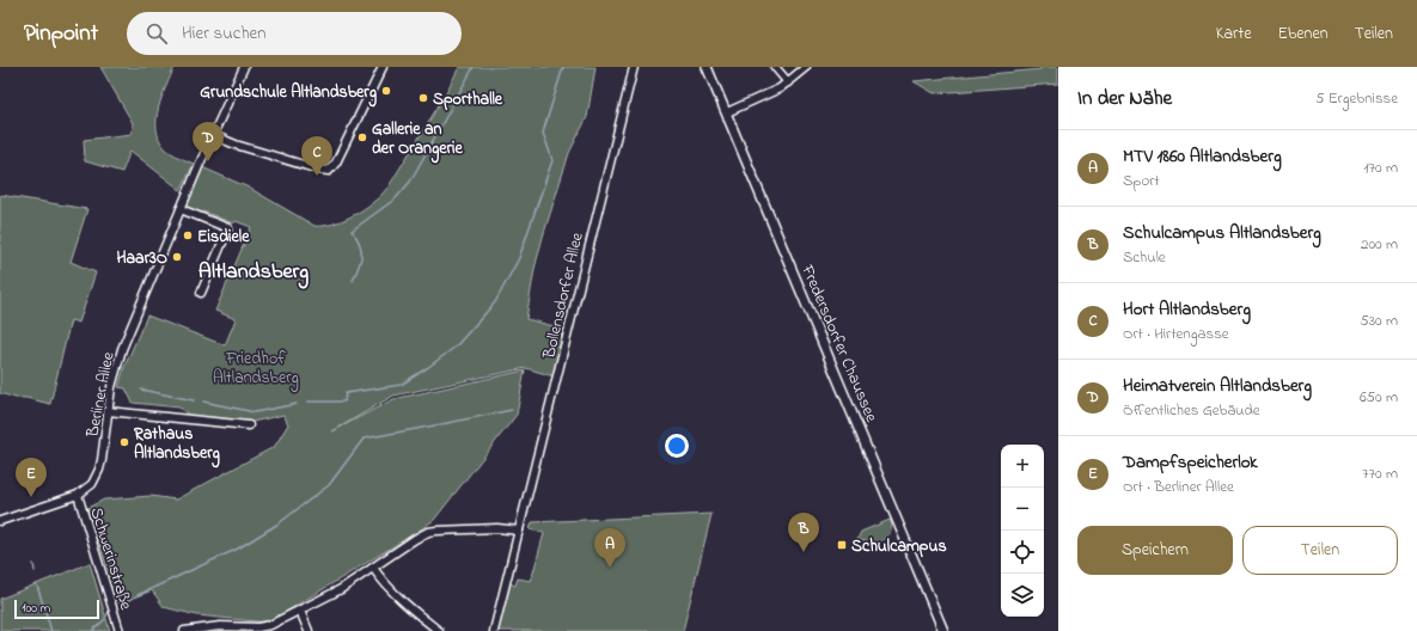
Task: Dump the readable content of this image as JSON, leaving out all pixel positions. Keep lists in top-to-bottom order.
{
  "streets": {
    "main road": ["Fredersdorfer Chaussee"],
    "street": ["Bollensdorfer Allee", "Berliner Allee", "Schwerinstraße"]
  },
  "crossings": [
    ["Berliner Allee", "Schwerinstraße"]
  ],
  "districts": ["Altlandsberg"],
  "parks": ["Friedhof Altlandsberg"],
  "places": {
    "other": [
      "Grundschule Altlandsberg",
      "Sporthalle",
      "Gallerie an der Orangerie",
      "Eisdiele",
      "Haar3O",
      "Rathaus Altlandsberg"
    ],
    "transit": ["Schulcampus"]
  },
  "scale_bar": "100 m",
  "page": {
    "header": "Pinpoint",
    "search": "Hier suchen",
    "nav": ["Karte", "Ebenen", "Teilen"],
    "heading": ["In der Nähe", "5 Ergebnisse"],
    "pins": [
      "D",
      "C",
      "E",
      "B",
      "A"
    ],
    "list": [
      {
        "mark": "A",
        "name": "MTV 1860 Altlandsberg",
        "note": "Sport",
        "value": "170 m"
      },
      {
        "mark": "B",
        "name": "Schulcampus Altlandsberg",
        "note": "Schule",
        "value": "200 m"
      },
      {
        "mark": "C",
        "name": "Hort Altlandsberg",
        "note": "Ort · Hirtengasse",
        "value": "530 m"
      },
      {
        "mark": "D",
        "name": "Heimatverein Altlandsberg",
        "note": "Öffentliches Gebäude",
        "value": "650 m"
      },
      {
        "mark": "E",
        "name": "Dampfspeicherlok",
        "note": "Ort · Berliner Allee",
        "value": "770 m"
      }
    ],
    "map_buttons": ["+", "−"],
    "buttons": ["Speichern", "Teilen"],
    "scale": "100 m"
  }
}
